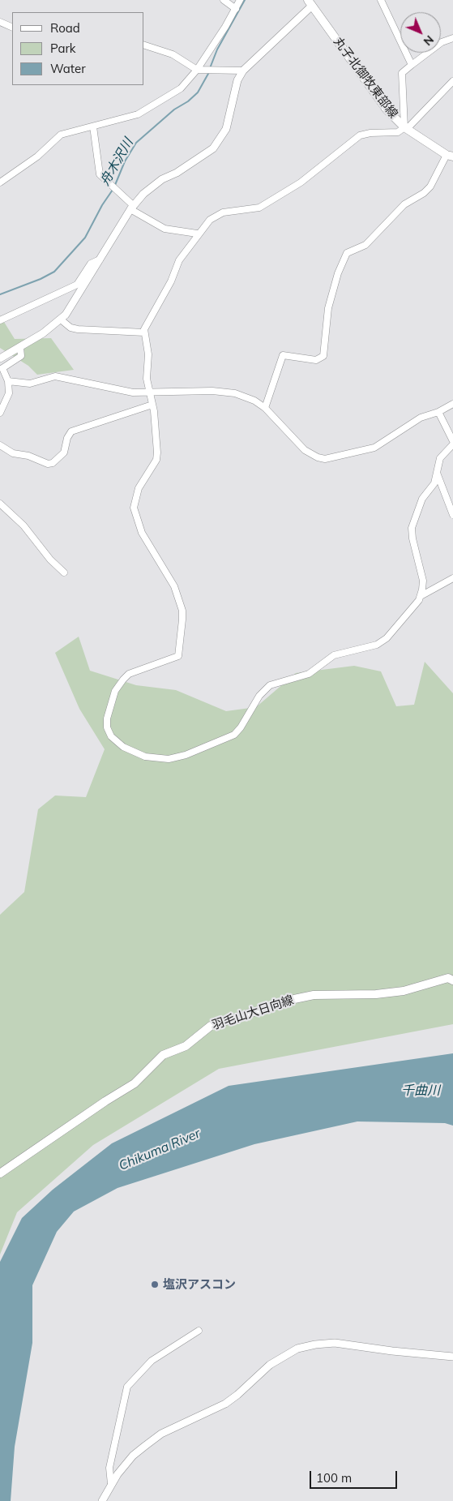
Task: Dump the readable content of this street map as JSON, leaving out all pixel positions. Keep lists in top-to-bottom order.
{
  "streets": {
    "main road": ["丸子北御牧東部線", "羽毛山大日向線"]
  },
  "water": ["舟木沢川", "千曲川", "Chikuma River"],
  "places": ["塩沢アスコン"],
  "legend": ["Road", "Park", "Water"],
  "scale_bar": "100 m",
  "north": "bottom right"
}
